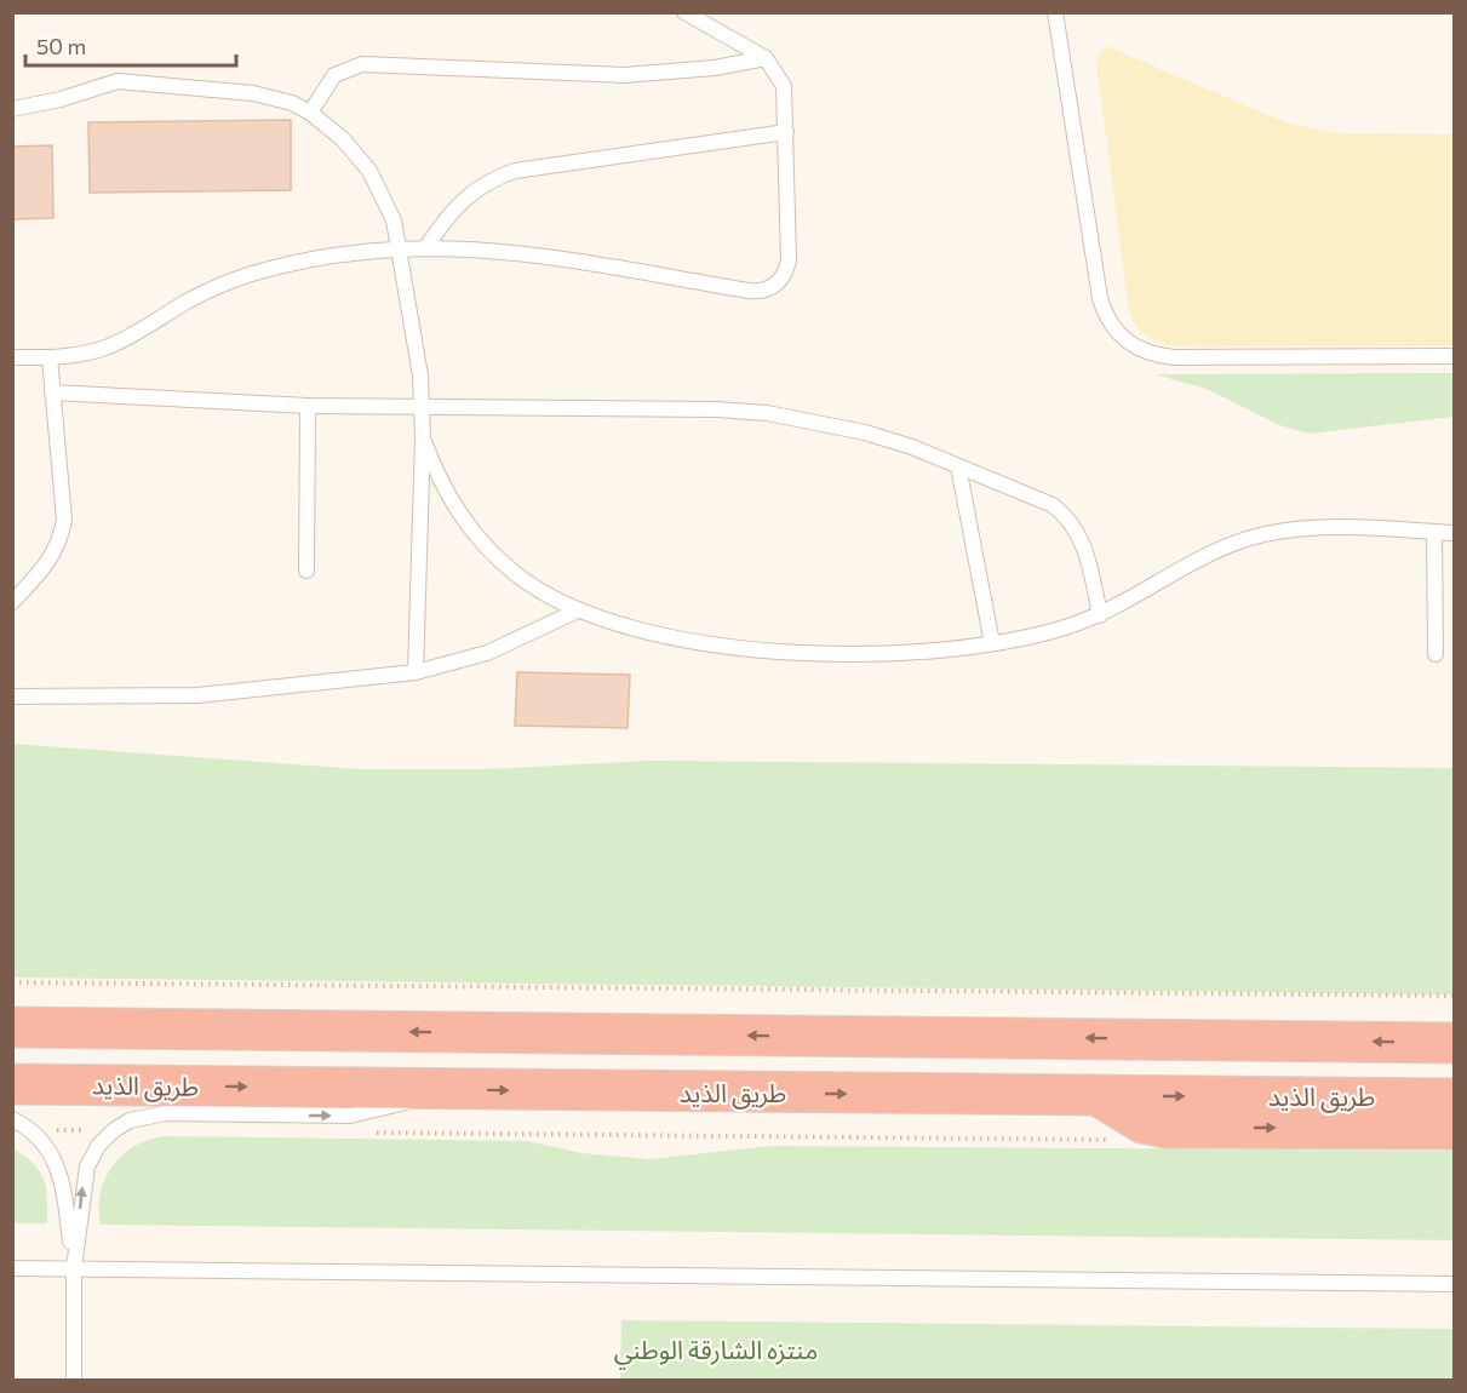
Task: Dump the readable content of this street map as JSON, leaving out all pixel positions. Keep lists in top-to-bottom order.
{
  "streets": {
    "highway": ["طريق الذيد"]
  },
  "parks": ["منتزه الشارقة الوطني"],
  "scale_bar": "50 m"
}
